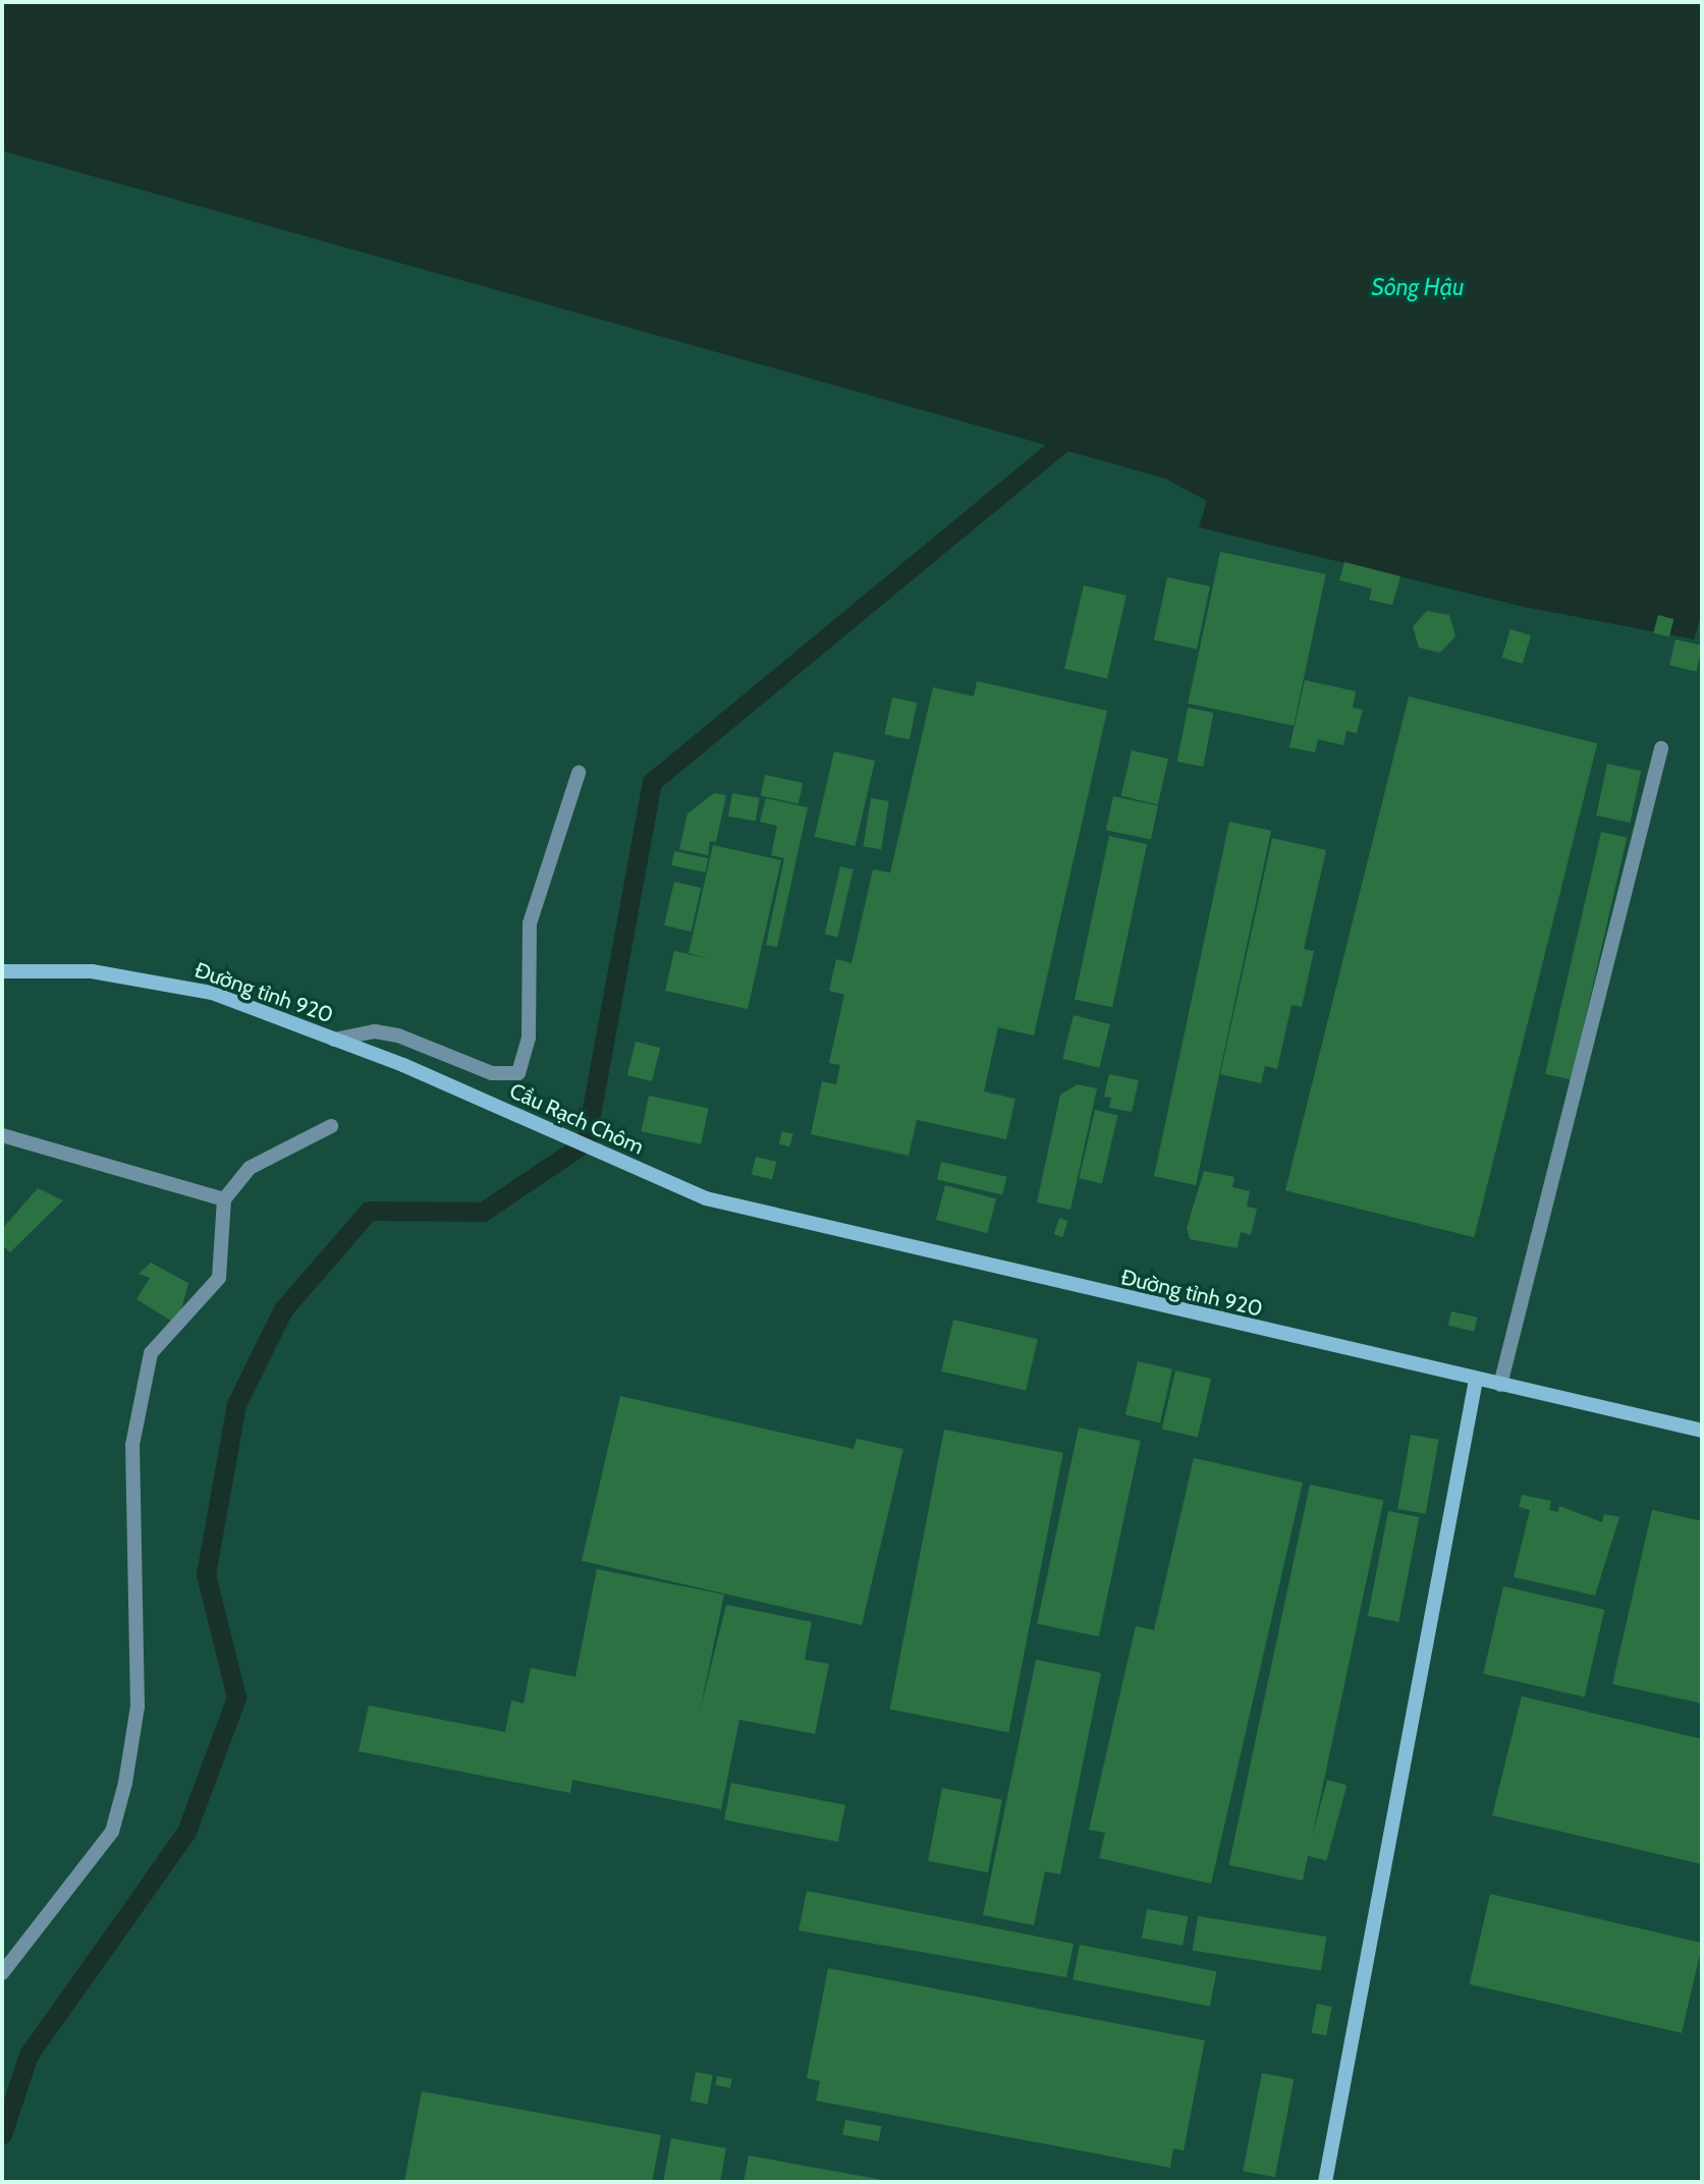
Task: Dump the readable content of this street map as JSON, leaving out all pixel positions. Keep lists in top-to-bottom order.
{
  "streets": {
    "main road": ["Đường tỉnh 920", "Cầu Rạch Chôm"]
  },
  "crossings": [
    ["Đường tỉnh 920", "Cầu Rạch Chôm"]
  ],
  "water": ["Sông Hậu"]
}
